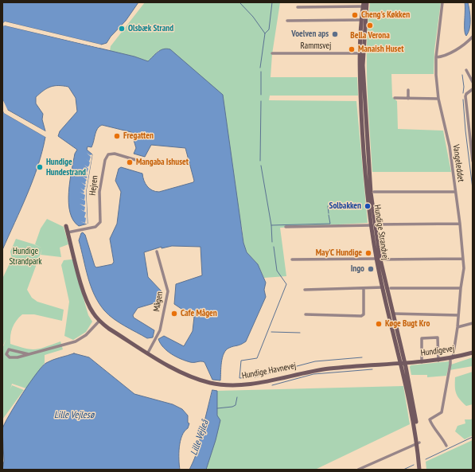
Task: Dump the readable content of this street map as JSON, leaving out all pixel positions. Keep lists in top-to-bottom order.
{
  "streets": {
    "main road": ["Hundige Strandvej", "Hundigevej", "Hundige Havnevej"],
    "street": [
      "Rammsvej",
      "Vangeleddet",
      "Hejren",
      "Mågen"
    ]
  },
  "crossings": [
    ["Rammsvej", "Hundige Strandvej"],
    ["Vangeleddet", "Hundigevej"],
    ["Hejren", "Hundige Havnevej"],
    ["Hundige Strandvej", "Hundigevej"],
    ["Hundige Strandvej", "Hundige Havnevej"],
    ["Mågen", "Hundige Havnevej"],
    ["Hundigevej", "Hundige Havnevej"]
  ],
  "water": ["Lille Vejlesø", "Lille Vejleå"],
  "parks": ["Hundige Strandpark"],
  "places": [
    "Cheng's Køkken",
    "Bella Verona",
    "Olsbæk Strand",
    "Voelven aps",
    "Manaish Huset",
    "Fregatten",
    "Mangaba Ishuset",
    "Hundige Hundestrand",
    "Solbakken",
    "May'C Hundige",
    "Ingo",
    "Cafe Mågen",
    "Køge Bugt Kro"
  ]
}
